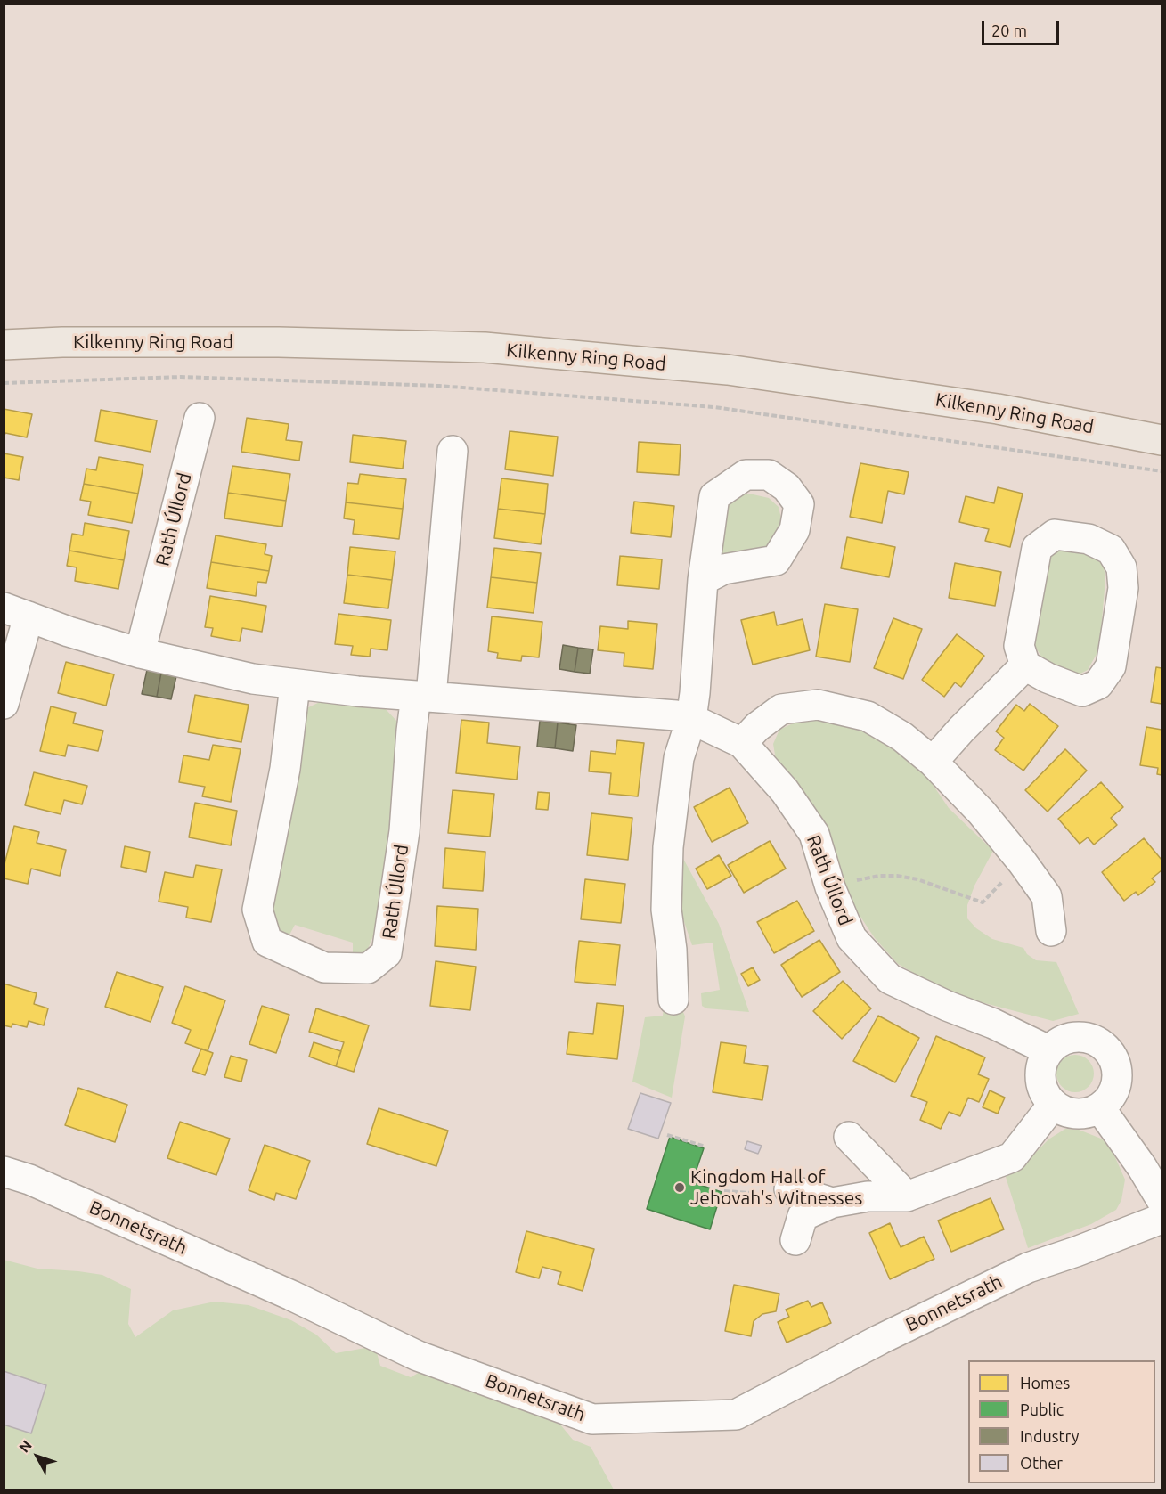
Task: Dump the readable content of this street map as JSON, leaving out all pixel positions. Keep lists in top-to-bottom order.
{
  "streets": {
    "main road": ["Kilkenny Ring Road"],
    "street": ["Rath Úllord", "Bonnetsrath"]
  },
  "places": ["Kingdom Hall of Jehovah's Witnesses"],
  "legend": [
    "Homes",
    "Public",
    "Industry",
    "Other"
  ],
  "scale_bar": "20 m",
  "north": "top left"
}
